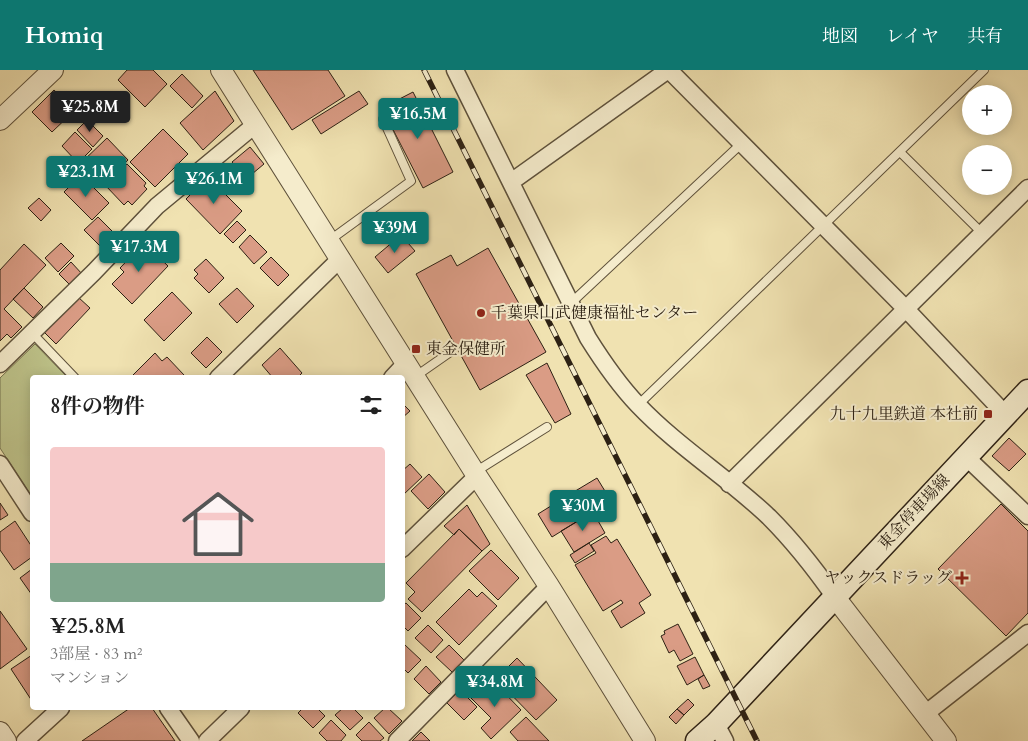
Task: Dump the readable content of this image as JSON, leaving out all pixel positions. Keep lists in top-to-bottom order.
{
  "streets": {
    "main road": ["東金停車場線"]
  },
  "places": {
    "other": ["千葉県山武健康福祉センター"],
    "transit": ["東金保健所", "九十九里鉄道 本社前"],
    "health": ["ヤックスドラッグ"]
  },
  "page": {
    "header": "Homiq",
    "nav": ["地図", "レイヤ", "共有"],
    "map_buttons": ["+", "−"],
    "price": [
      "¥25.8M",
      "¥16.5M",
      "¥23.1M",
      "¥26.1M",
      "¥39M",
      "¥17.3M",
      "¥30M",
      "¥34.8M"
    ],
    "heading": "8件の物件",
    "list": [
      {
        "name": "¥25.8M",
        "note": "3部屋 · 83 m² · マンション"
      }
    ]
  }
}
